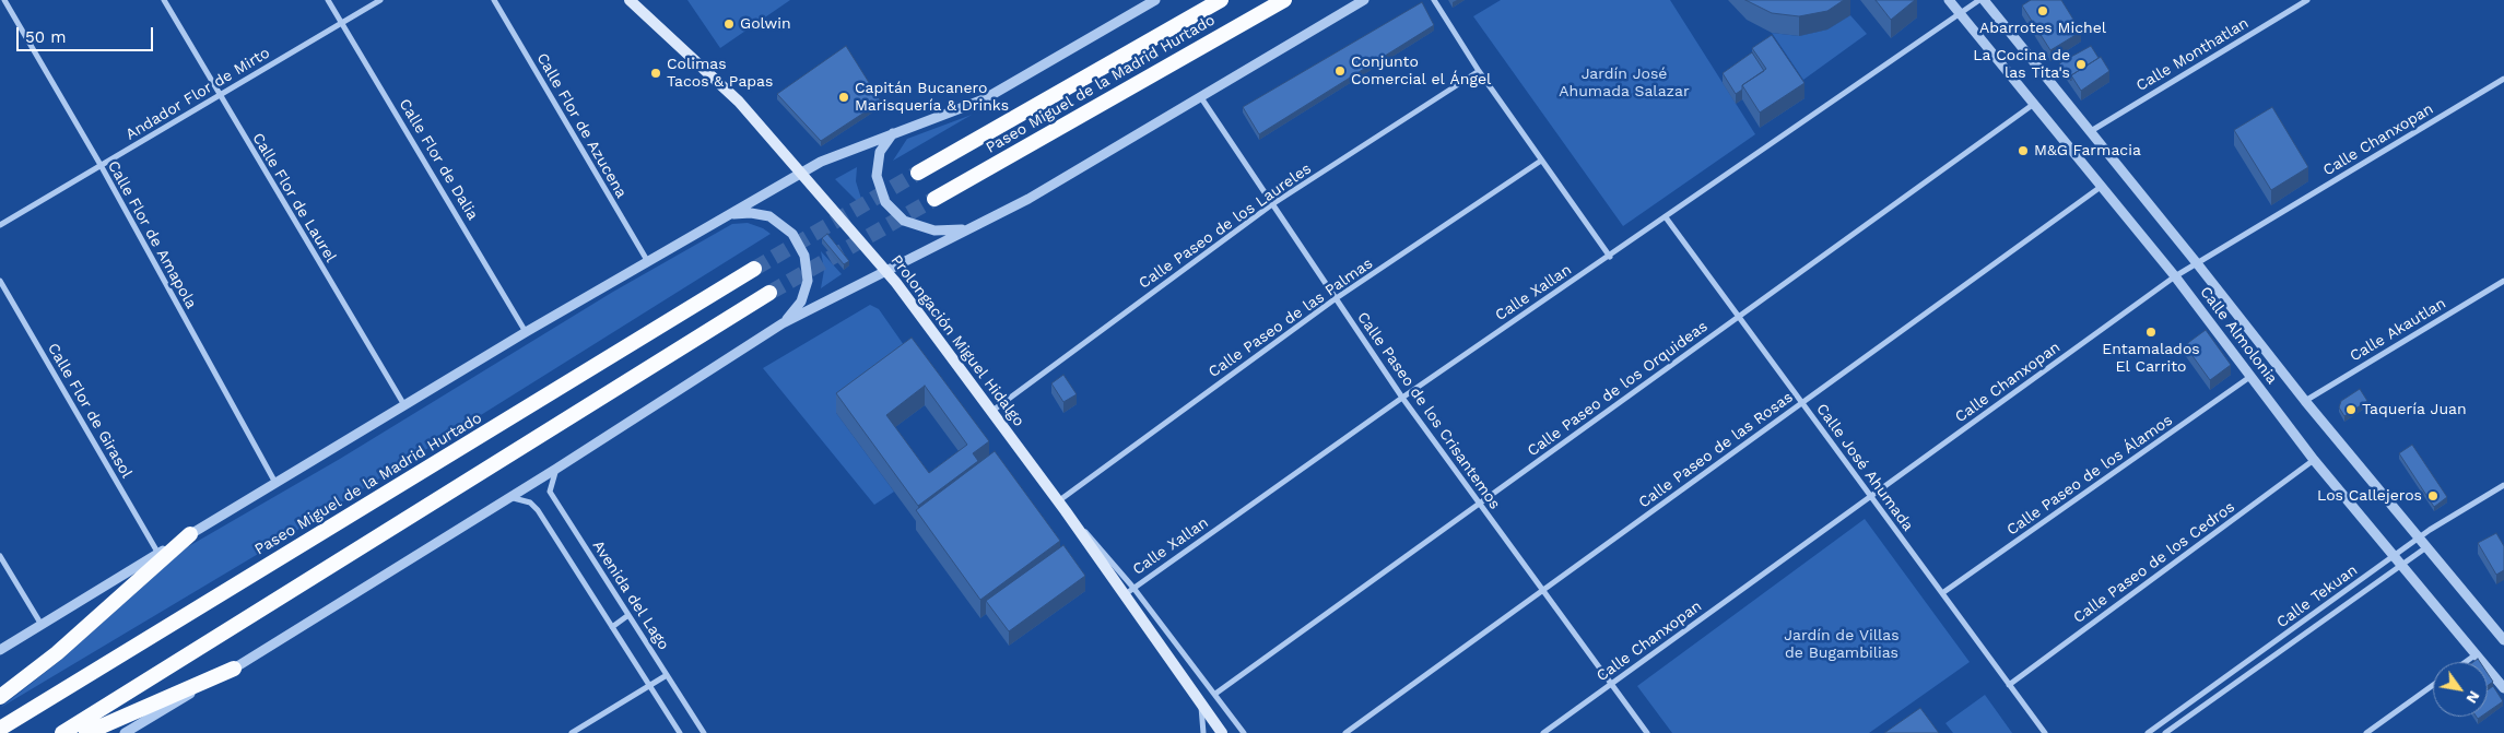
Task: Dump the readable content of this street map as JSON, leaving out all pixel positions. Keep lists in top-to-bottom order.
{
  "streets": {
    "highway": ["Paseo Miguel de la Madrid Hurtado"],
    "main road": ["Prolongación Miguel Hidalgo"],
    "street": [
      "Calle Monthatlan",
      "Andador Flor de Mirto",
      "Calle Flor de Azucena",
      "Calle Chanxopan",
      "Calle Flor de Dalia",
      "Calle Flor de Laurel",
      "Calle Paseo de los Laureles",
      "Calle Flor de Amapola",
      "Calle Xallan",
      "Calle Paseo de las Palmas",
      "Calle Akautlan",
      "Calle Almolonia",
      "Calle Paseo de los Orquideas",
      "Calle Flor de Girasol",
      "Calle Paseo de los Crisantemos",
      "Calle Paseo de las Rosas",
      "Calle José Ahumada",
      "Calle Paseo de los Álamos",
      "Calle Paseo de los Cedros",
      "Avenida del Lago",
      "Calle Tekuan"
    ]
  },
  "crossings": [
    ["Calle Monthatlan", "Calle Almolonia"],
    ["Andador Flor de Mirto", "Calle Flor de Dalia"],
    ["Andador Flor de Mirto", "Calle Flor de Laurel"],
    ["Andador Flor de Mirto", "Calle Flor de Amapola"],
    ["Calle Chanxopan", "Calle Almolonia"],
    ["Calle Chanxopan", "Calle Paseo de los Crisantemos"],
    ["Calle Chanxopan", "Calle José Ahumada"],
    ["Calle Paseo de los Laureles", "Prolongación Miguel Hidalgo"],
    ["Calle Paseo de los Laureles", "Calle Paseo de los Crisantemos"],
    ["Calle Xallan", "Calle Almolonia"],
    ["Calle Xallan", "Prolongación Miguel Hidalgo"],
    ["Calle Xallan", "Calle Paseo de los Crisantemos"],
    ["Calle Xallan", "Calle José Ahumada"],
    ["Calle Paseo de las Palmas", "Prolongación Miguel Hidalgo"],
    ["Calle Paseo de las Palmas", "Calle Paseo de los Crisantemos"],
    ["Calle Akautlan", "Calle Almolonia"],
    ["Calle Almolonia", "Calle Paseo de los Orquideas"],
    ["Calle Almolonia", "Calle Paseo de las Rosas"],
    ["Calle Almolonia", "Calle Paseo de los Álamos"],
    ["Calle Almolonia", "Calle Paseo de los Cedros"],
    ["Calle Almolonia", "Calle Tekuan"],
    ["Calle Paseo de los Orquideas", "Calle Paseo de los Crisantemos"],
    ["Calle Paseo de los Orquideas", "Calle José Ahumada"],
    ["Calle Paseo de los Crisantemos", "Calle Paseo de las Rosas"],
    ["Calle Paseo de las Rosas", "Calle José Ahumada"],
    ["Calle José Ahumada", "Calle Paseo de los Álamos"],
    ["Calle José Ahumada", "Calle Paseo de los Cedros"]
  ],
  "parks": ["Jardín José Ahumada Salazar", "Jardín de Villas de Bugambilias"],
  "places": [
    "Abarrotes Michel",
    "Golwin",
    "La Cocina de las Tita's",
    "Conjunto Comercial el Ángel",
    "Colimas Tacos & Papas",
    "Capitán Bucanero Marisquería & Drinks",
    "M&G Farmacia",
    "Entamalados El Carrito",
    "Taquería Juan",
    "Los Callejeros"
  ],
  "scale_bar": "50 m",
  "north": "bottom right"
}
